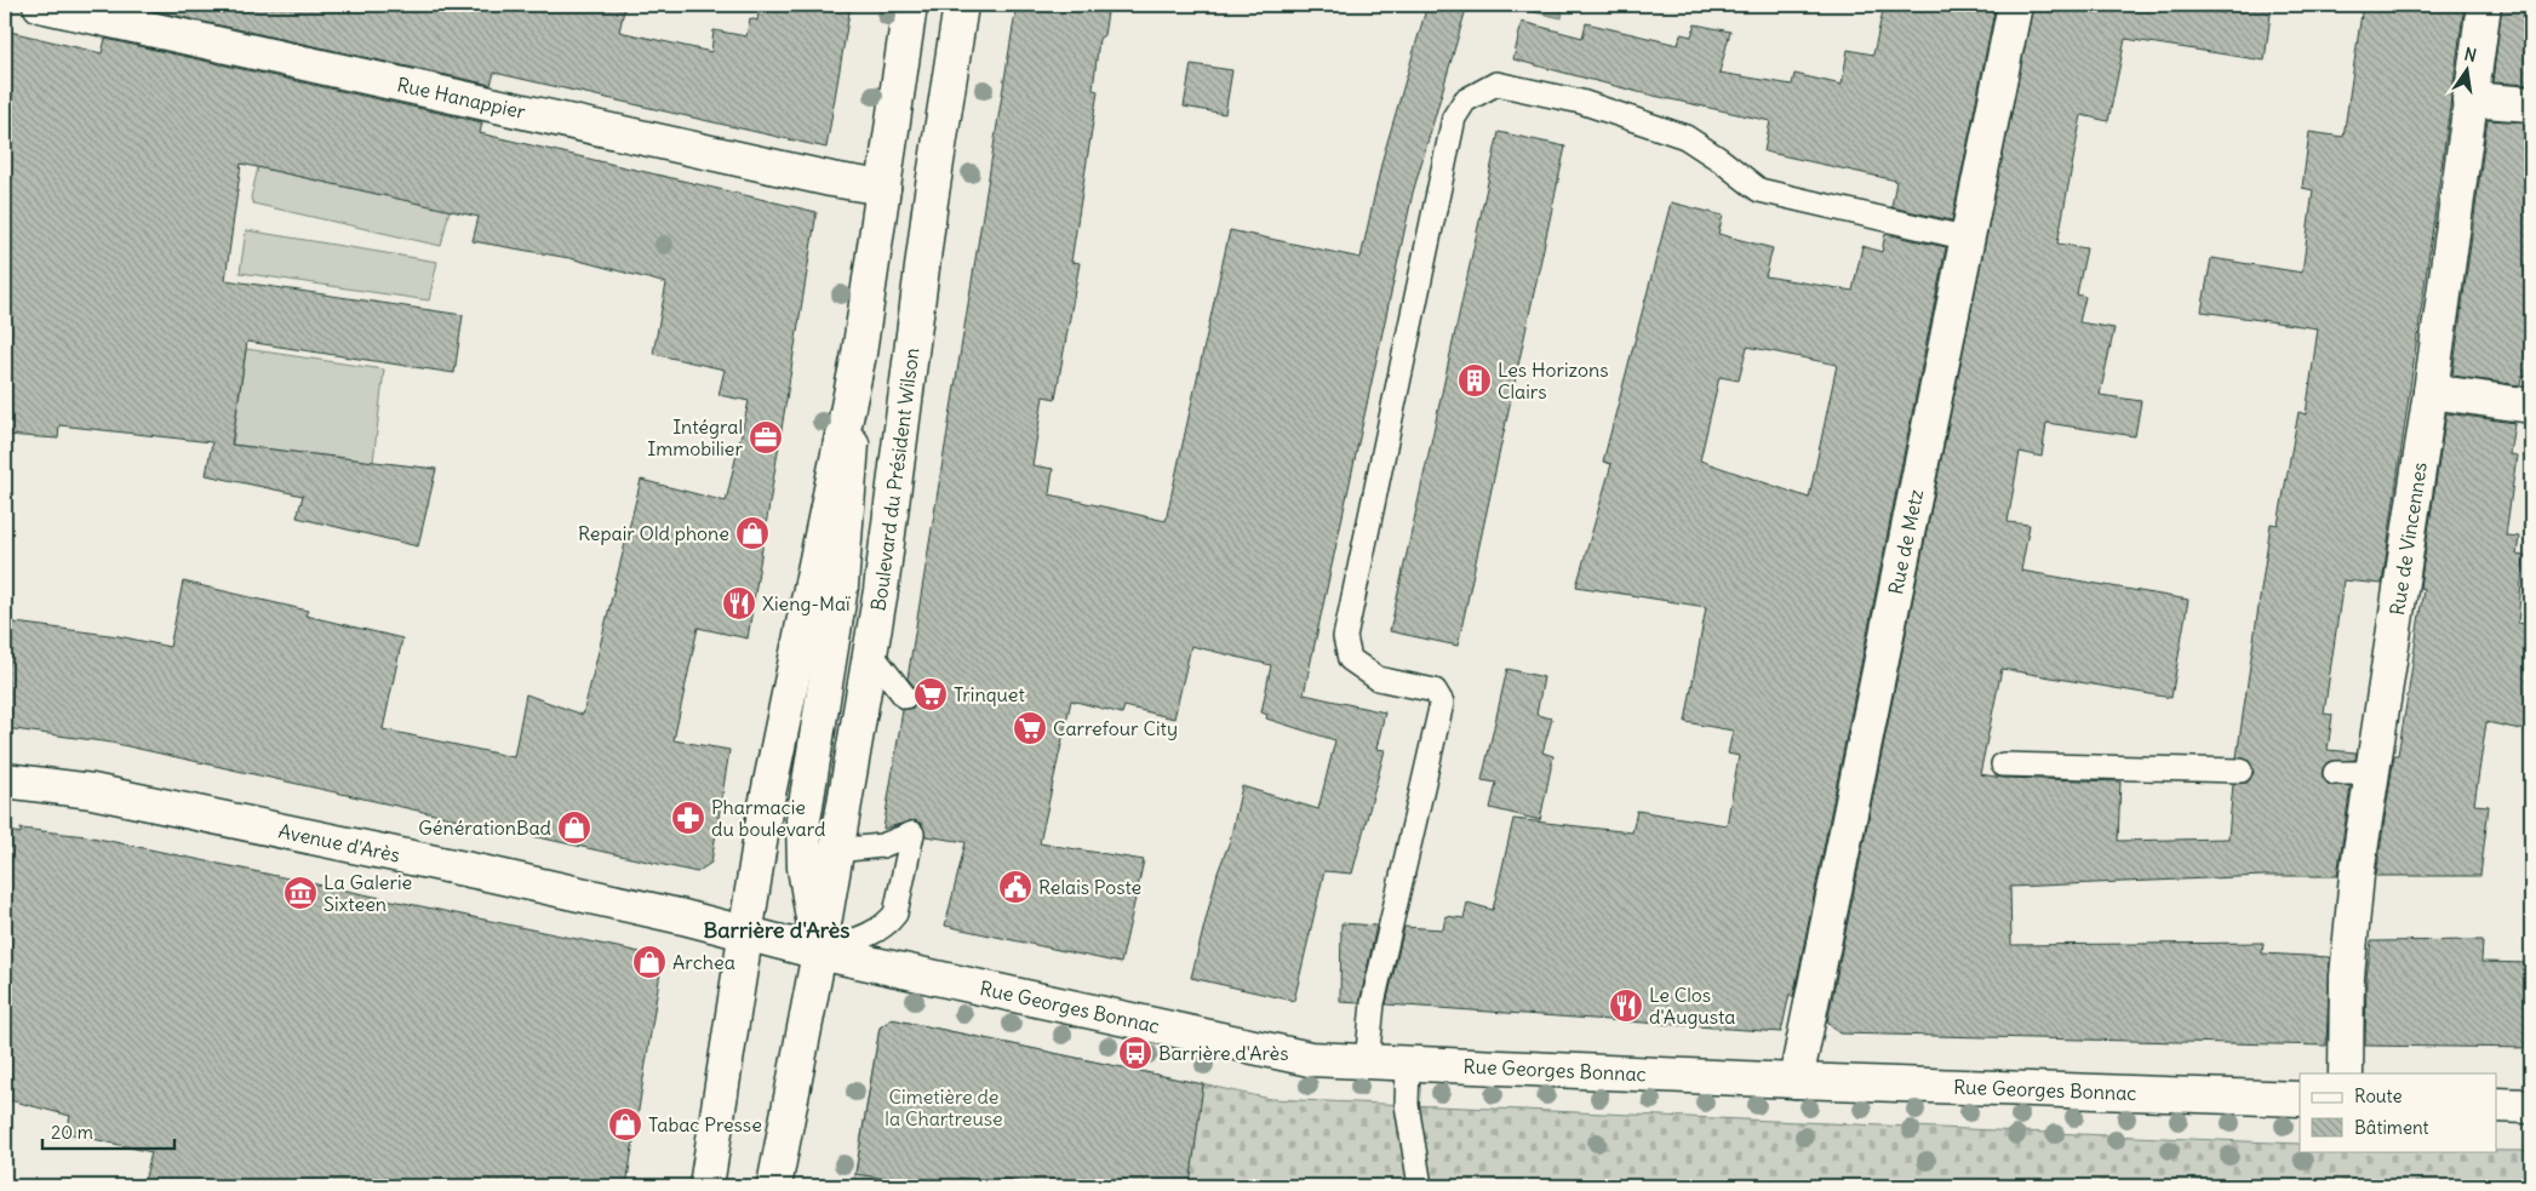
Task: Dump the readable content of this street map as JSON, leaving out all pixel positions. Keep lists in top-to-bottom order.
{
  "streets": {
    "main road": [
      "Rue Hanappier",
      "Boulevard du Président Wilson",
      "Rue de Vincennes",
      "Rue de Metz",
      "Avenue d'Arès",
      "Rue Georges Bonnac"
    ]
  },
  "crossings": [
    ["Boulevard du Président Wilson", "Avenue d'Arès"],
    ["Boulevard du Président Wilson", "Rue Georges Bonnac"],
    ["Rue de Metz", "Rue Georges Bonnac"],
    ["Avenue d'Arès", "Rue Georges Bonnac"]
  ],
  "districts": ["Barrière d'Arès"],
  "parks": ["Cimetière de la Chartreuse"],
  "places": {
    "building": ["Les Horizons Clairs"],
    "office": ["Intégral Immobilier"],
    "shop": [
      "Repair Old phone",
      "GénérationBad",
      "Archea",
      "Tabac Presse"
    ],
    "restaurant": ["Xieng-Maï", "Le Clos d'Augusta"],
    "supermarket": ["Trinquet", "Carrefour City"],
    "pharmacy": ["Pharmacie du boulevard"],
    "public building": ["Relais Poste"],
    "museum": ["La Galerie Sixteen"],
    "bus stop": ["Barrière d'Arès"]
  },
  "legend": ["Route", "Bâtiment"],
  "scale_bar": "20 m",
  "north": "top"
}
